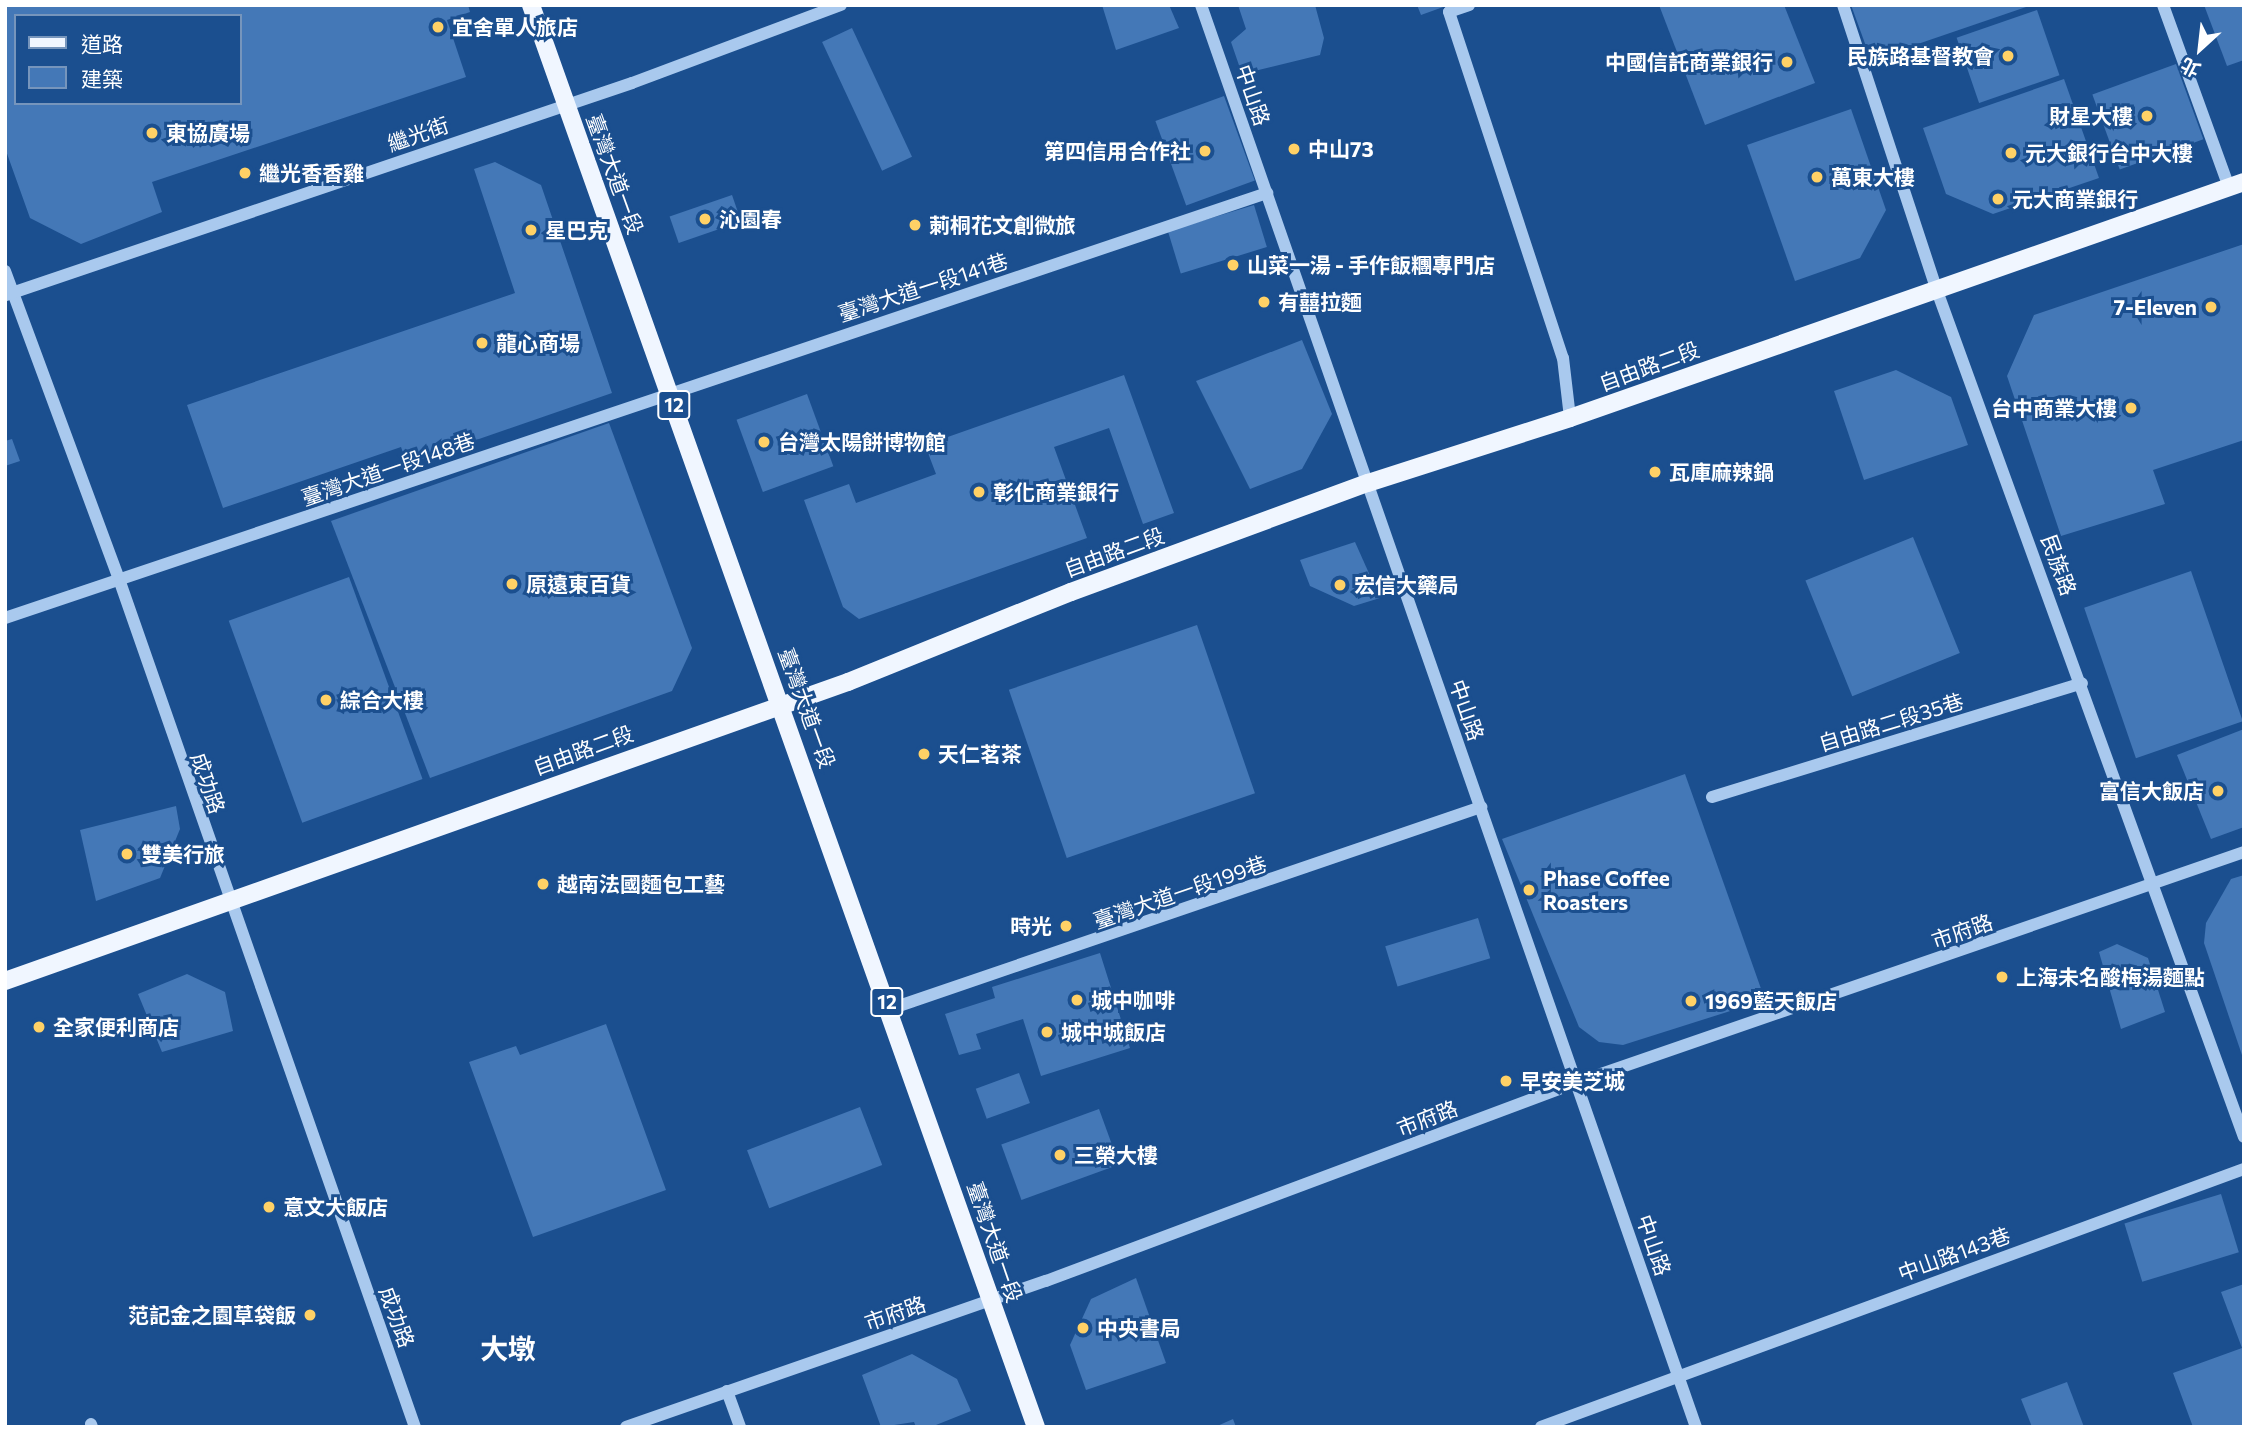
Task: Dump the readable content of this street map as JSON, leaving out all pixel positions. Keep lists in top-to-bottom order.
{
  "streets": {
    "main road": ["臺灣大道一段", "自由路二段", "12"],
    "street": [
      "中山路",
      "繼光街",
      "臺灣大道一段141巷",
      "臺灣大道一段148巷",
      "民族路",
      "自由路二段35巷",
      "成功路",
      "臺灣大道一段199巷",
      "市府路",
      "中山路143巷"
    ]
  },
  "crossings": [
    ["中山路", "臺灣大道一段141巷"],
    ["中山路", "自由路二段"],
    ["中山路", "臺灣大道一段199巷"],
    ["中山路", "市府路"],
    ["中山路", "中山路143巷"],
    ["繼光街", "臺灣大道一段"],
    ["繼光街", "成功路"],
    ["臺灣大道一段", "臺灣大道一段141巷"],
    ["臺灣大道一段", "自由路二段"],
    ["臺灣大道一段", "臺灣大道一段148巷"],
    ["臺灣大道一段", "臺灣大道一段199巷"],
    ["臺灣大道一段", "市府路"],
    ["臺灣大道一段141巷", "臺灣大道一段148巷"],
    ["自由路二段", "民族路"],
    ["自由路二段", "成功路"],
    ["臺灣大道一段148巷", "成功路"],
    ["民族路", "自由路二段35巷"],
    ["民族路", "市府路"]
  ],
  "districts": ["大墩"],
  "places": [
    "宜舍單人旅店",
    "民族路基督教會",
    "中國信託商業銀行",
    "財星大樓",
    "東協廣場",
    "中山73",
    "第四信用合作社",
    "元大銀行台中大樓",
    "繼光香香雞",
    "萬東大樓",
    "元大商業銀行",
    "沁園春",
    "莿桐花文創微旅",
    "星巴克",
    "山菜一湯 - 手作飯糰專門店",
    "有囍拉麵",
    "7-Eleven",
    "龍心商場",
    "台中商業大樓",
    "台灣太陽餅博物館",
    "瓦庫麻辣鍋",
    "彰化商業銀行",
    "原遠東百貨",
    "宏信大藥局",
    "綜合大樓",
    "天仁茗茶",
    "富信大飯店",
    "雙美行旅",
    "越南法國麵包工藝",
    "Phase Coffee Roasters",
    "時光",
    "上海未名酸梅湯麵點",
    "城中咖啡",
    "1969藍天飯店",
    "全家便利商店",
    "城中城飯店",
    "早安美芝城",
    "三榮大樓",
    "意文大飯店",
    "范記金之園草袋飯",
    "中央書局"
  ],
  "legend": ["道路", "建築"],
  "north": "bottom left"
}
